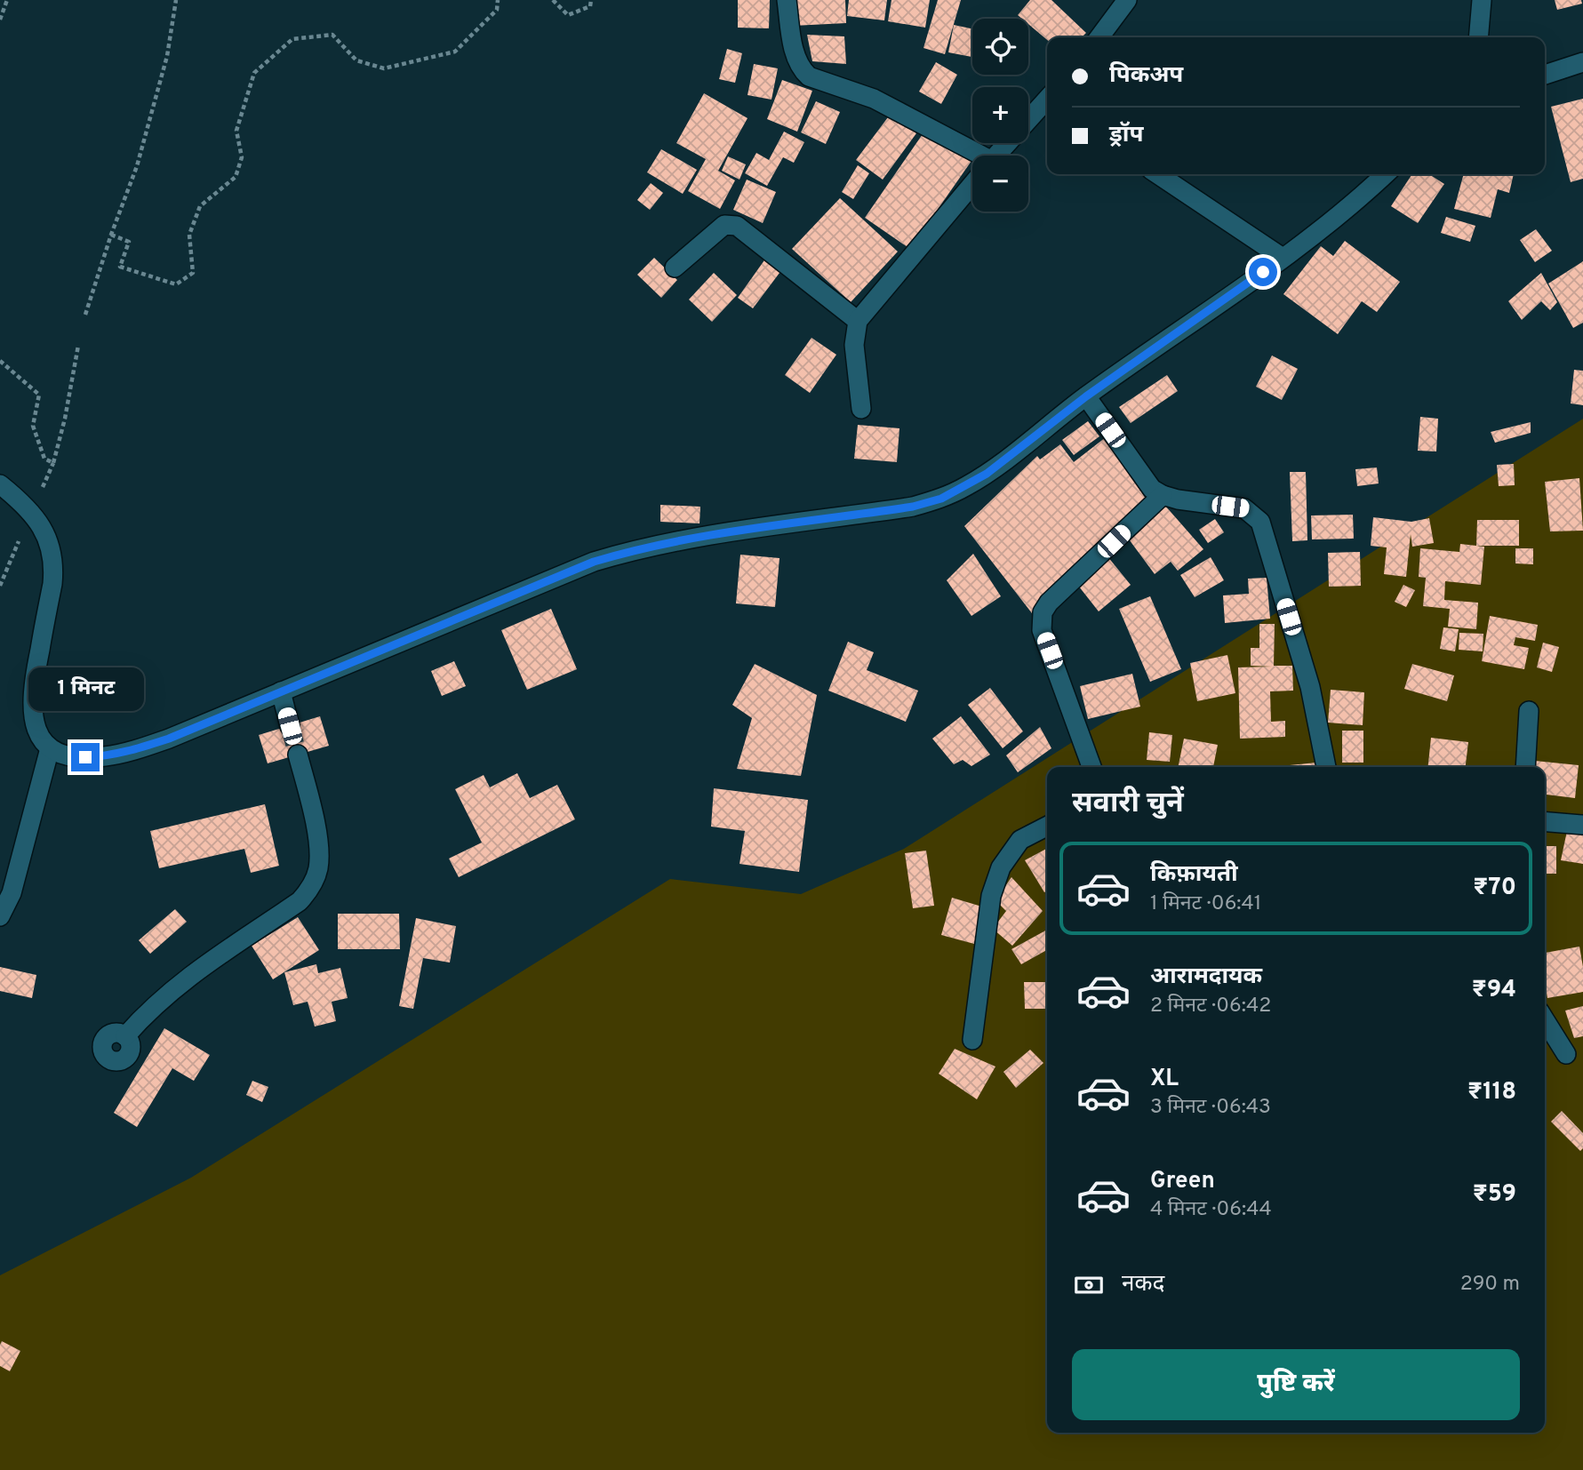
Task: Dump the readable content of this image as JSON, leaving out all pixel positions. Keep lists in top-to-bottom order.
{
  "page": {
    "map_buttons": ["+", "−"],
    "banner": ["पिकअप", "ड्रॉप"],
    "bubble": "1 मिनट",
    "heading": "सवारी चुनें",
    "list": [
      {
        "name": "किफ़ायती",
        "note": "1 मिनट · 06:41",
        "value": "₹70"
      },
      {
        "name": "आरामदायक",
        "note": "2 मिनट · 06:42",
        "value": "₹94"
      },
      {
        "name": "XL",
        "note": "3 मिनट · 06:43",
        "value": "₹118"
      },
      {
        "name": "Green",
        "note": "4 मिनट · 06:44",
        "value": "₹59"
      }
    ],
    "pay": ["नकद", "290 m"],
    "buttons": "पुष्टि करें"
  }
}
